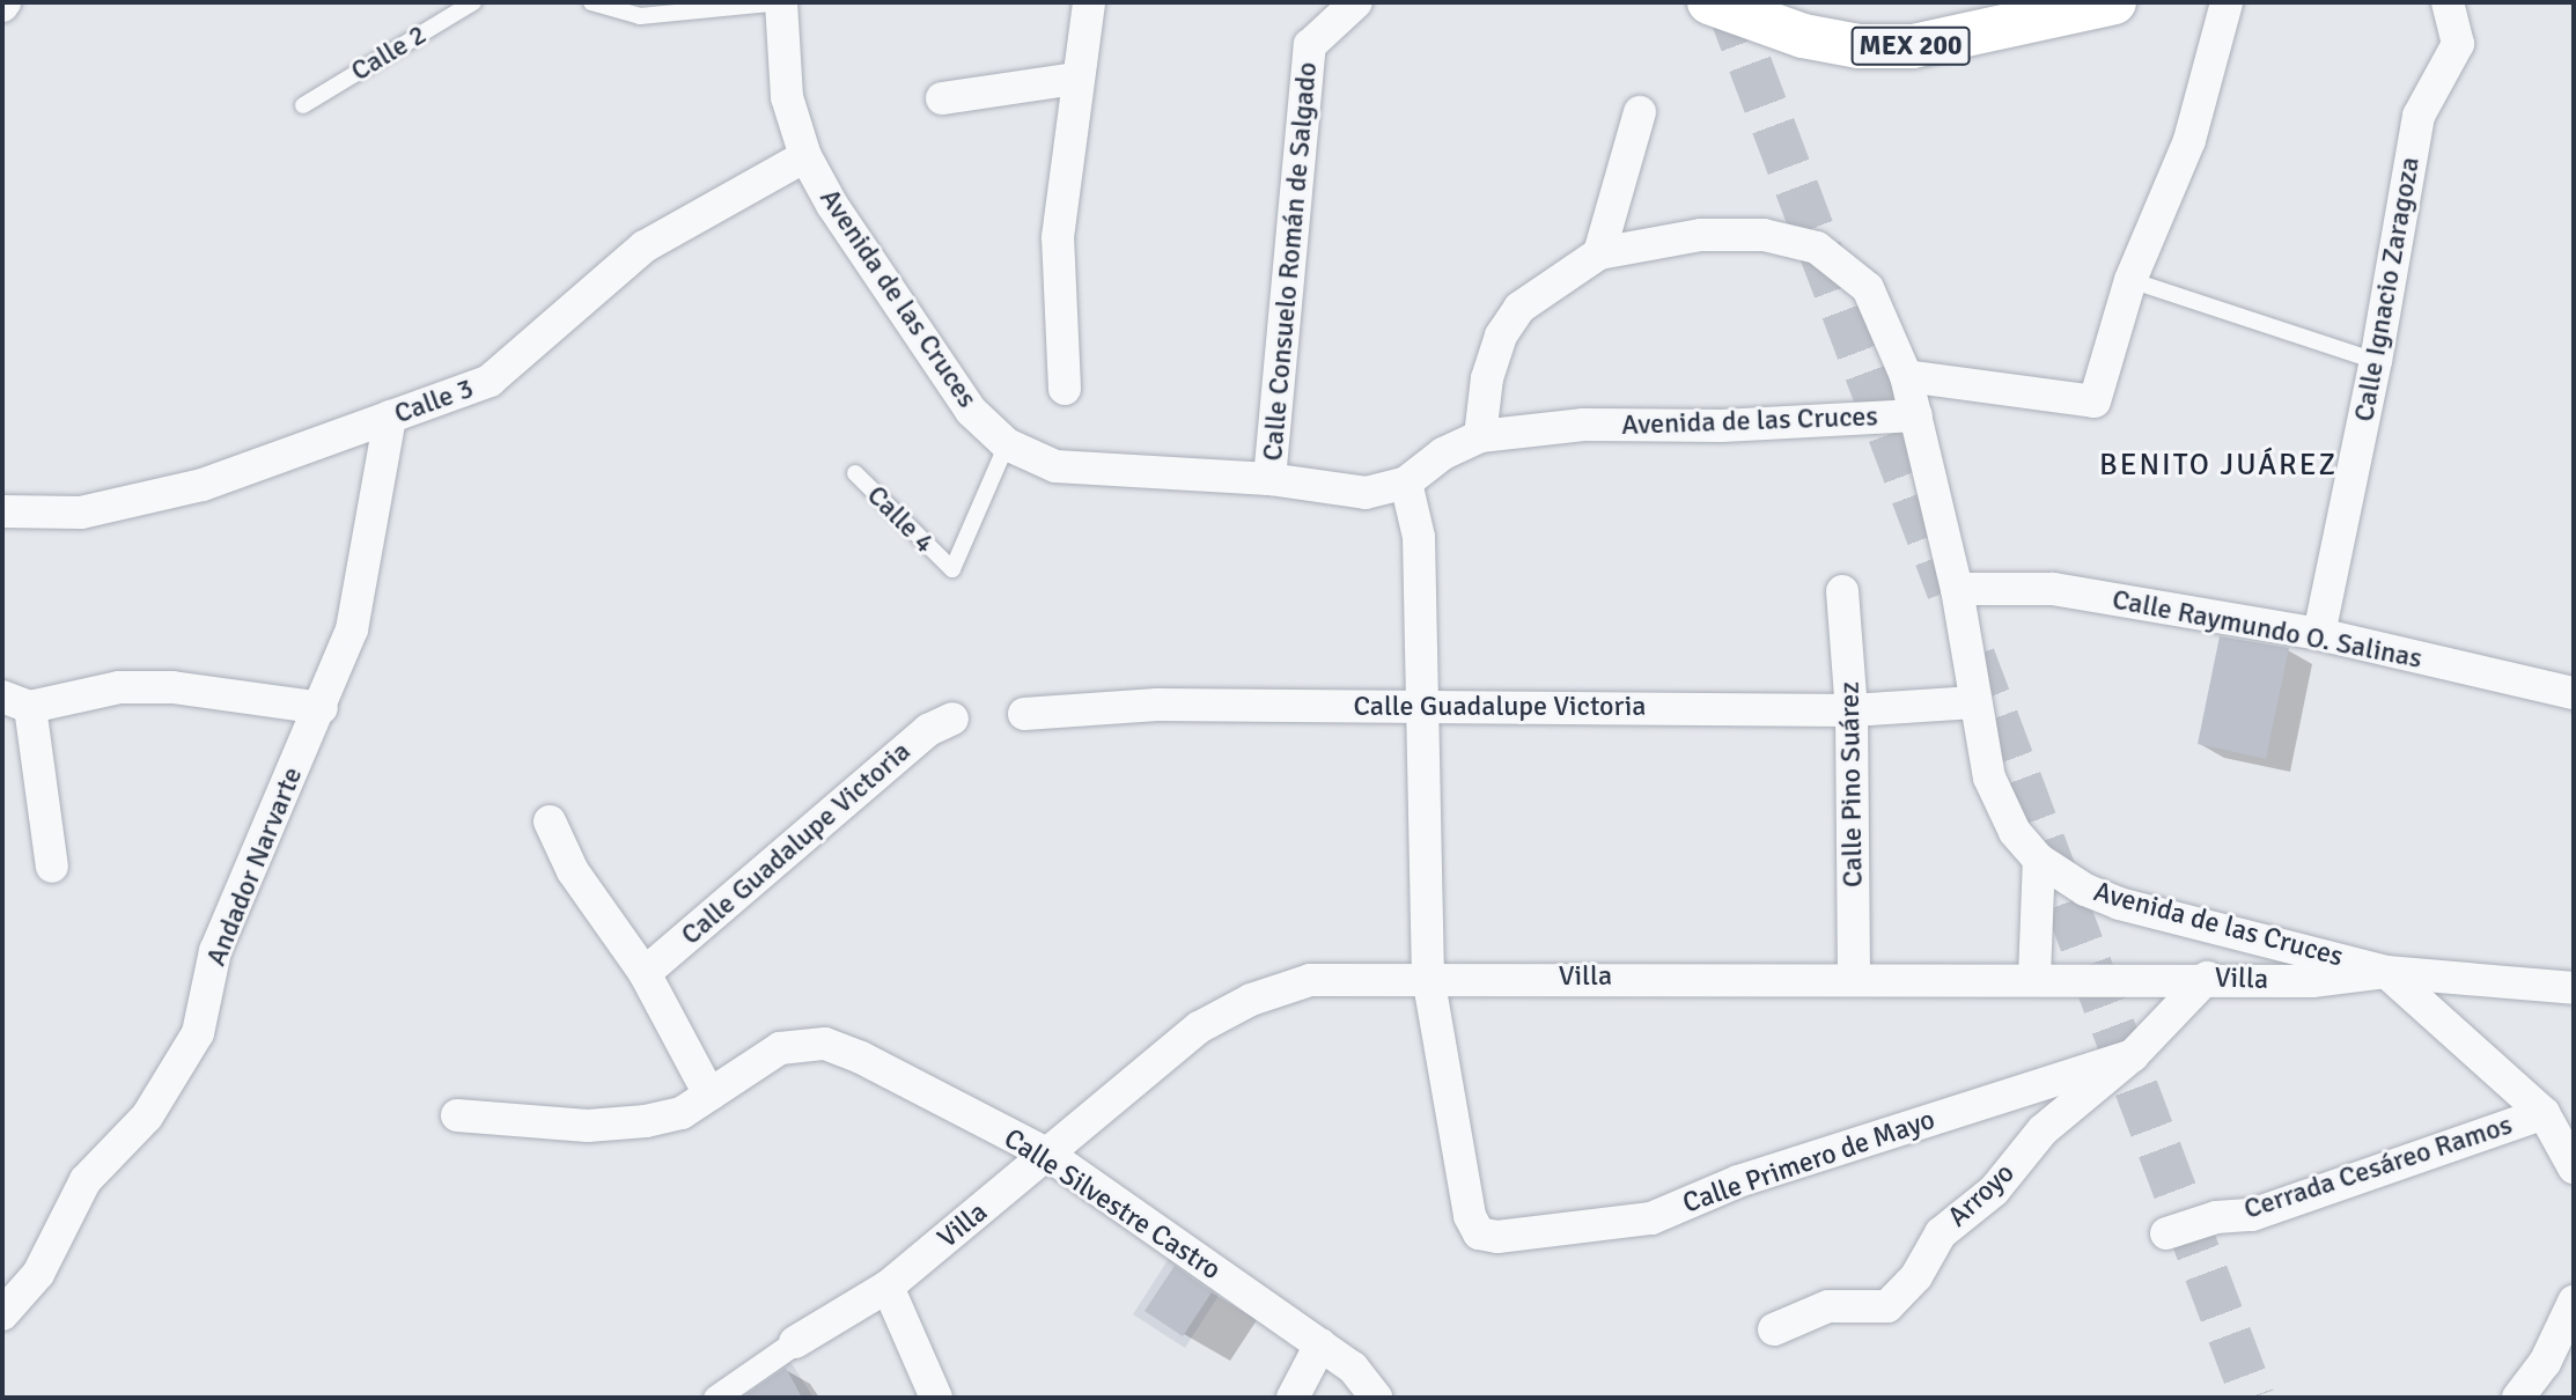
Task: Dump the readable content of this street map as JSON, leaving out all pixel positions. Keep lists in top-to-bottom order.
{
  "streets": {
    "main road": ["MEX 200"],
    "street": [
      "Calle Consuelo Román de Salgado",
      "Calle Ignacio Zaragoza",
      "Avenida de las Cruces",
      "Calle 3",
      "Calle Raymundo O. Salinas",
      "Calle Guadalupe Victoria",
      "Calle Pino Suárez",
      "Andador Narvarte",
      "Villa",
      "Calle Primero de Mayo",
      "Cerrada Cesáreo Ramos",
      "Arroyo",
      "Calle Silvestre Castro"
    ],
    "lane": ["Calle 2", "Calle 4"]
  },
  "crossings": [
    ["Calle Consuelo Román de Salgado", "Avenida de las Cruces"],
    ["Calle Ignacio Zaragoza", "Calle Raymundo O. Salinas"],
    ["Avenida de las Cruces", "Calle 3"],
    ["Avenida de las Cruces", "Calle 4"],
    ["Avenida de las Cruces", "Calle Raymundo O. Salinas"],
    ["Avenida de las Cruces", "Calle Guadalupe Victoria"],
    ["Avenida de las Cruces", "Villa"],
    ["Avenida de las Cruces", "Cerrada Cesáreo Ramos"],
    ["Calle 3", "Andador Narvarte"],
    ["Calle Guadalupe Victoria", "Calle Pino Suárez"],
    ["Calle Pino Suárez", "Villa"],
    ["Villa", "Calle Primero de Mayo"],
    ["Villa", "Arroyo"],
    ["Villa", "Calle Silvestre Castro"],
    ["Calle Primero de Mayo", "Arroyo"]
  ],
  "districts": ["BENITO JUÁREZ"]
}
